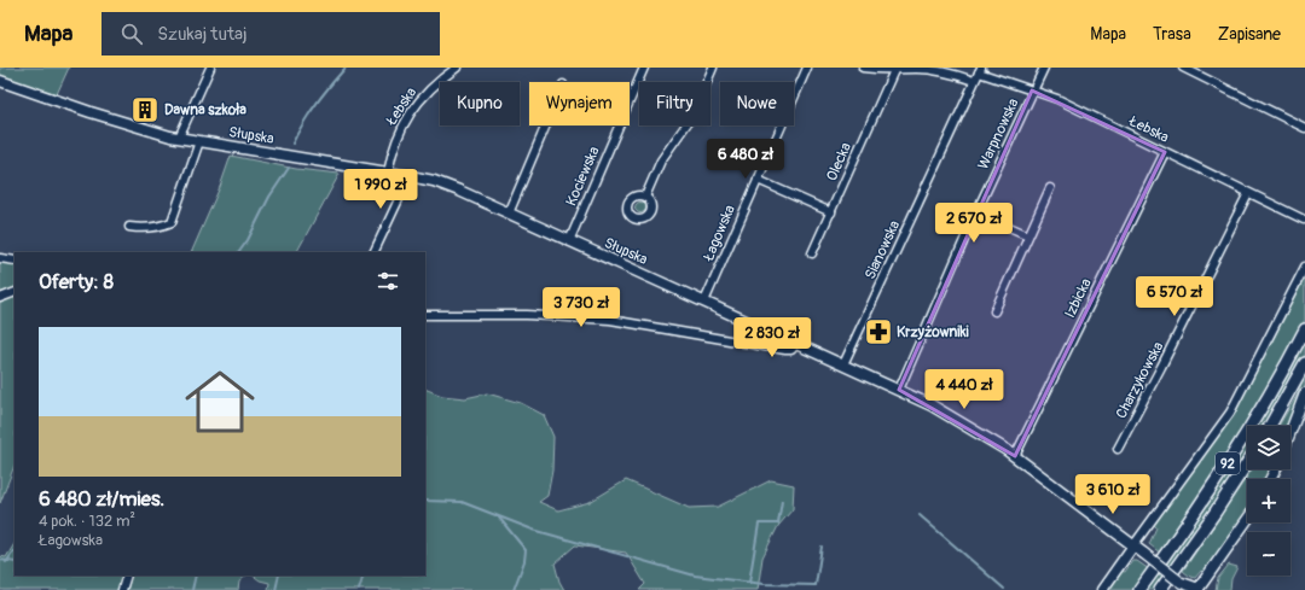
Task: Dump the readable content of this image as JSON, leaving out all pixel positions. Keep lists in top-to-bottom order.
{
  "streets": {
    "main road": ["92"],
    "street": [
      "Łebska",
      "Warpnowska",
      "Słupska",
      "Olecka",
      "Kociewska",
      "Łagowska",
      "Sianowska",
      "Izbicka",
      "Charzykowska"
    ]
  },
  "crossings": [
    ["Łebska", "Warpnowska"],
    ["Łebska", "Słupska"],
    ["Łebska", "Sianowska"],
    ["Łebska", "Izbicka"],
    ["Łebska", "Charzykowska"],
    ["Warpnowska", "Słupska"],
    ["Słupska", "Kociewska"],
    ["Słupska", "Łagowska"],
    ["Słupska", "Sianowska"],
    ["Słupska", "Izbicka"]
  ],
  "places": {
    "building": ["Dawna szkoła"],
    "pharmacy": ["Krzyżowniki"]
  },
  "page": {
    "header": "Mapa",
    "search": "Szukaj tutaj",
    "nav": ["Mapa", "Trasa", "Zapisane"],
    "chip": [
      "Kupno",
      "Wynajem",
      "Filtry",
      "Nowe"
    ],
    "price": [
      "6 480 zł",
      "1 990 zł",
      "2 670 zł",
      "6 570 zł",
      "3 730 zł",
      "2 830 zł",
      "4 440 zł",
      "3 610 zł"
    ],
    "heading": "Oferty: 8",
    "list": [
      {
        "name": "6 480 zł/mies.",
        "note": "4 pok. · 132 m² · Łagowska"
      }
    ],
    "map_buttons": ["+", "−"]
  }
}
